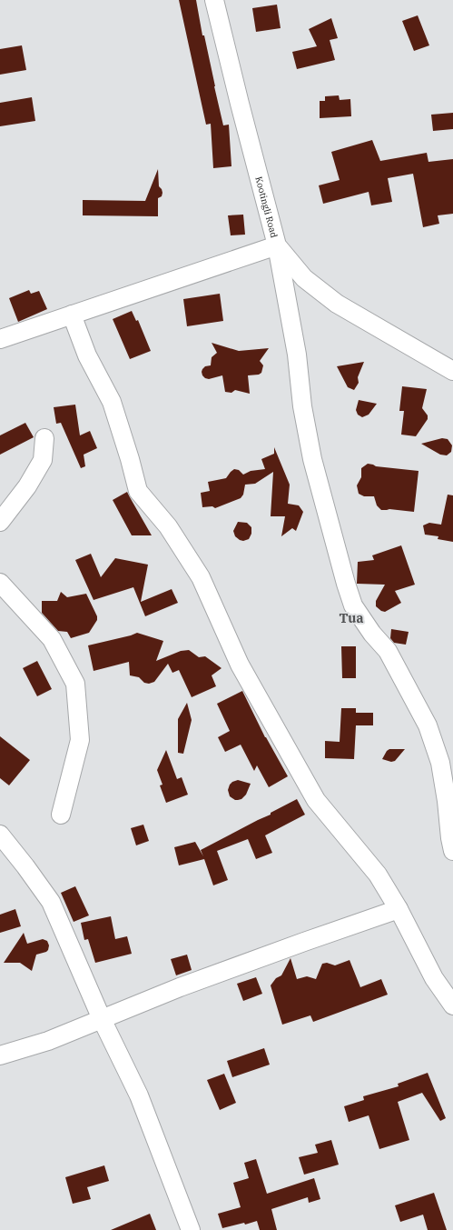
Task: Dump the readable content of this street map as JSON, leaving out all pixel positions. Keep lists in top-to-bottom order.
{
  "streets": {
    "street": ["Kootingli Road"]
  },
  "districts": ["Tua"]
}
